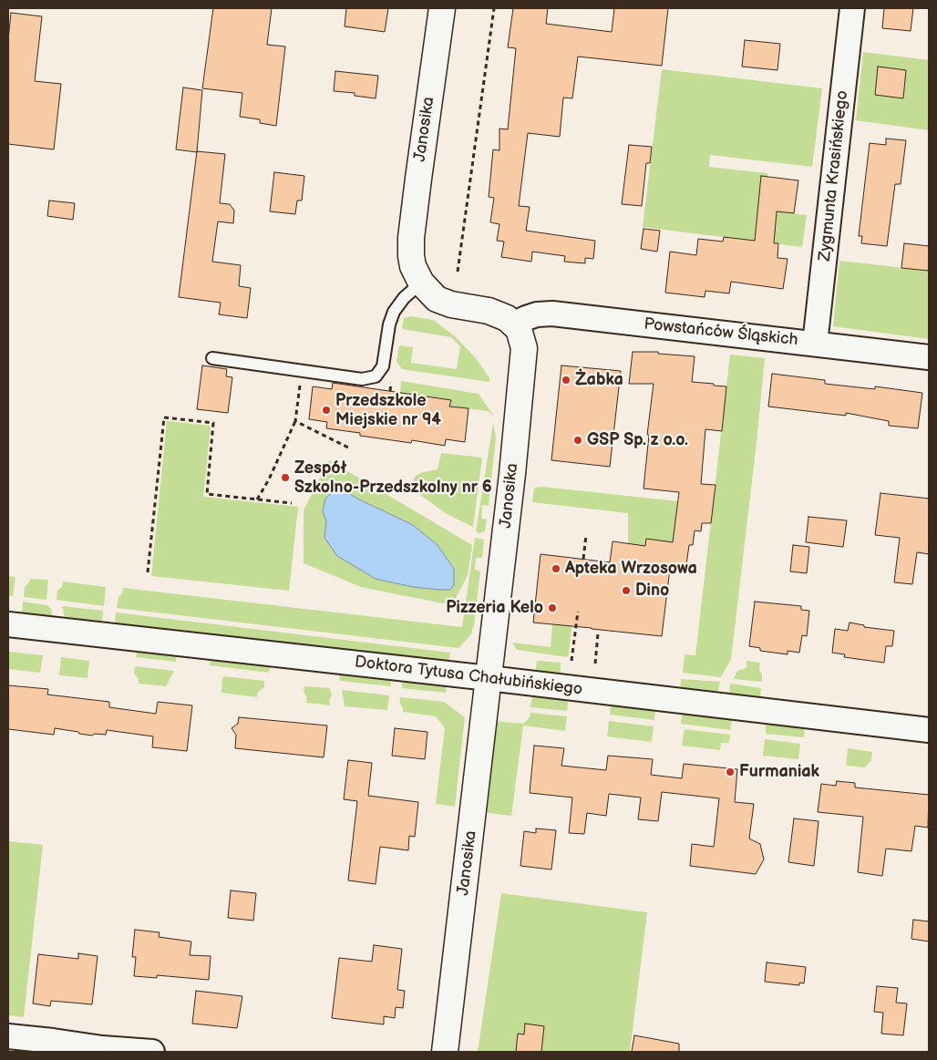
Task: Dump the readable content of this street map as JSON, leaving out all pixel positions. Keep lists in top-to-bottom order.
{
  "streets": {
    "street": [
      "Janosika",
      "Zygmunta Krasińskiego",
      "Powstańców Śląskich",
      "Doktora Tytusa Chałubińskiego"
    ]
  },
  "crossings": [
    ["Janosika", "Powstańców Śląskich"],
    ["Janosika", "Doktora Tytusa Chałubińskiego"],
    ["Zygmunta Krasińskiego", "Powstańców Śląskich"]
  ],
  "places": [
    "Żabka",
    "Przedszkole Miejskie nr 94",
    "GSP Sp. z o.o.",
    "Zespół Szkolno-Przedszkolny nr 6",
    "Apteka Wrzosowa",
    "Dino",
    "Pizzeria Kelo",
    "Furmaniak"
  ]
}
